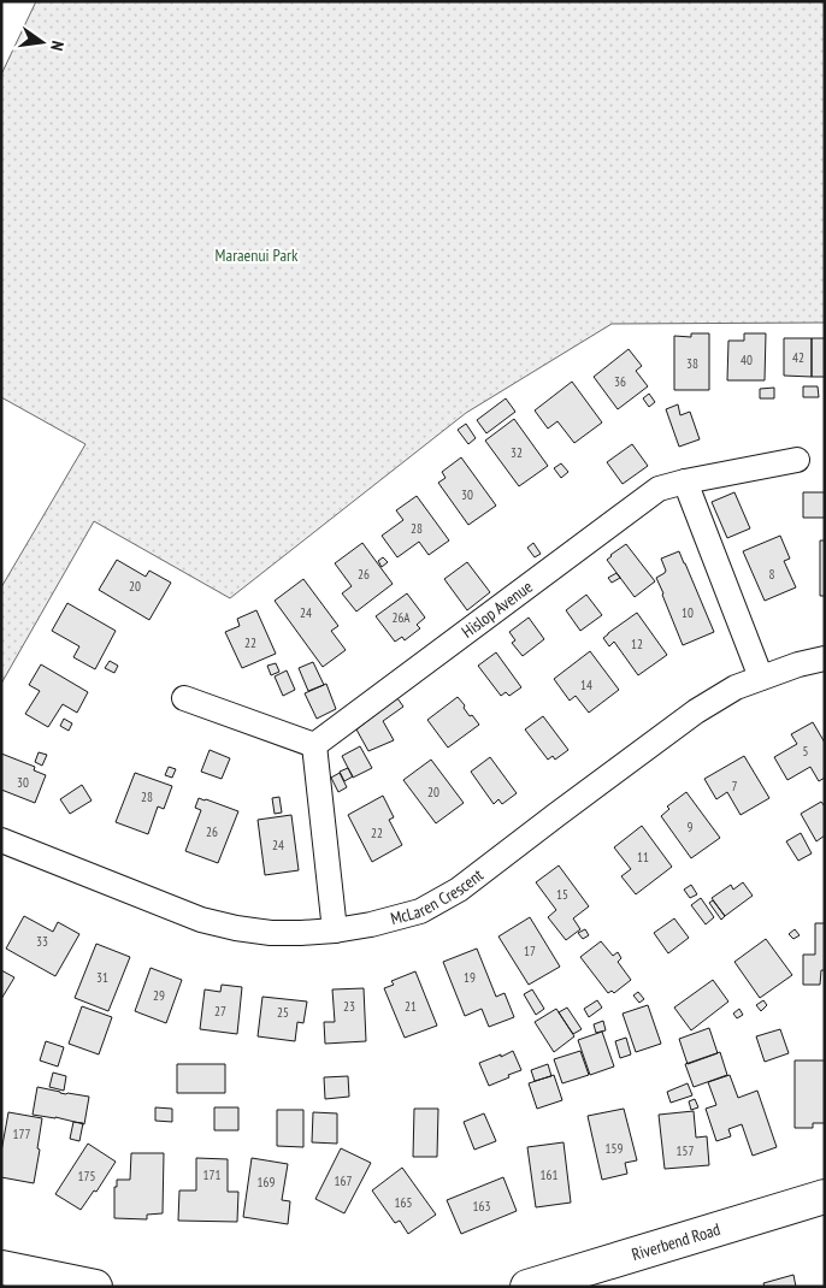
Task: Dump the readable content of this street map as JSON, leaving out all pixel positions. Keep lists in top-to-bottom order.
{
  "streets": {
    "main road": ["Riverbend Road"],
    "street": ["Hislop Avenue", "McLaren Crescent"]
  },
  "parks": ["Maraenui Park"],
  "house_numbers": [
    "42",
    "40",
    "38",
    "36",
    "32",
    "30",
    "28",
    "26",
    "8",
    "20",
    "24",
    "10",
    "26A",
    "22",
    "12",
    "14",
    "5",
    "30",
    "7",
    "20",
    "28",
    "9",
    "26",
    "22",
    "24",
    "11",
    "15",
    "33",
    "17",
    "31",
    "19",
    "29",
    "23",
    "21",
    "27",
    "25",
    "177",
    "159",
    "157",
    "171",
    "161",
    "175",
    "167",
    "169",
    "165",
    "163"
  ],
  "north": "right"
}
